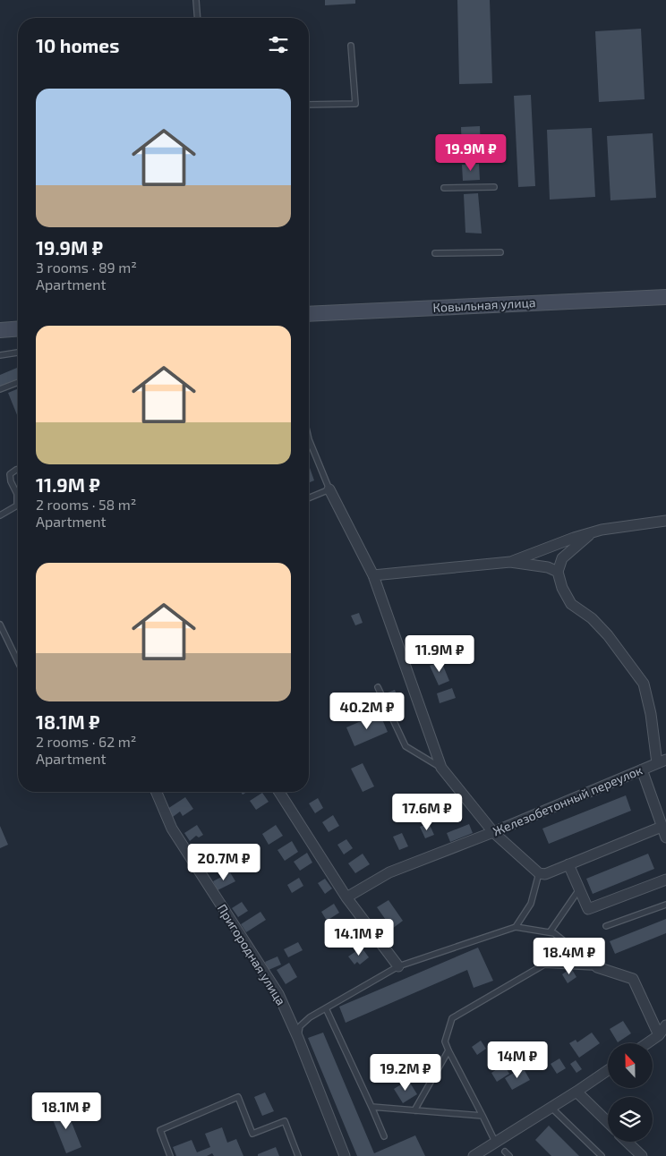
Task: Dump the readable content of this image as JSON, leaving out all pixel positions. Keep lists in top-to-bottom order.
{
  "streets": {
    "main road": ["Ковыльная улица"],
    "street": ["Железобетонный переулок", "Пригородная улица"]
  },
  "north": "top",
  "page": {
    "heading": "10 homes",
    "list": [
      {
        "name": "19.9M ₽",
        "note": "3 rooms · 89 m² · Apartment"
      },
      {
        "name": "11.9M ₽",
        "note": "2 rooms · 58 m² · Apartment"
      },
      {
        "name": "18.1M ₽",
        "note": "2 rooms · 62 m² · Apartment"
      }
    ],
    "price": [
      "19.9M ₽",
      "11.9M ₽",
      "40.2M ₽",
      "17.6M ₽",
      "20.7M ₽",
      "14.1M ₽",
      "18.4M ₽",
      "14M ₽",
      "19.2M ₽",
      "18.1M ₽"
    ]
  }
}
